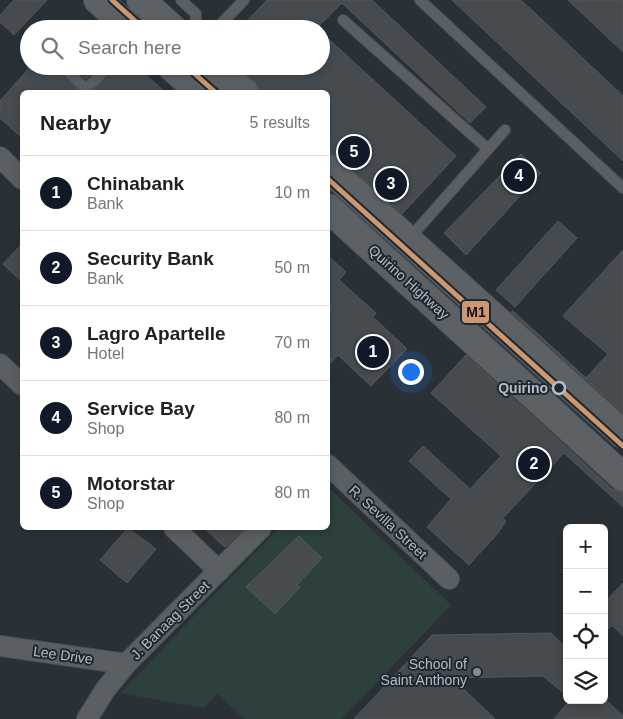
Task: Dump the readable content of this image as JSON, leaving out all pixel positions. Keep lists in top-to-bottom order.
{
  "streets": {
    "main road": ["Quirino Highway"],
    "street": ["R. Sevilla Street", "J. Banaag Street", "Lee Drive"]
  },
  "crossings": [
    ["J. Banaag Street", "Lee Drive"]
  ],
  "places": ["Quirino", "School of Saint Anthony"],
  "lines": ["transit line M1"],
  "page": {
    "search": "Search here",
    "heading": ["Nearby", "5 results"],
    "pins": [
      "5",
      "4",
      "3",
      "1",
      "2"
    ],
    "list": [
      {
        "mark": "1",
        "name": "Chinabank",
        "note": "Bank",
        "value": "10 m"
      },
      {
        "mark": "2",
        "name": "Security Bank",
        "note": "Bank",
        "value": "50 m"
      },
      {
        "mark": "3",
        "name": "Lagro Apartelle",
        "note": "Hotel",
        "value": "70 m"
      },
      {
        "mark": "4",
        "name": "Service Bay",
        "note": "Shop",
        "value": "80 m"
      },
      {
        "mark": "5",
        "name": "Motorstar",
        "note": "Shop",
        "value": "80 m"
      }
    ],
    "map_buttons": ["+", "−"]
  }
}
